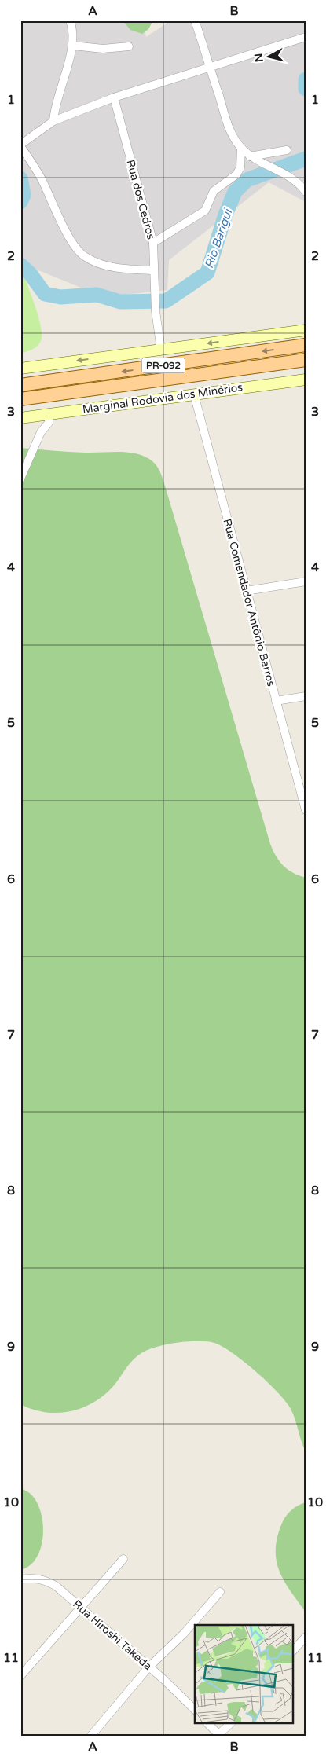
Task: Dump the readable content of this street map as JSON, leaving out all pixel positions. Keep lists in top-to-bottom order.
{
  "streets": {
    "main road": ["PR-092", "Marginal Rodovia dos Minérios"],
    "street": ["Rua dos Cedros", "Rua Comendador Antônio Barros", "Rua Hiroshi Takeda"]
  },
  "crossings": [
    ["Marginal Rodovia dos Minérios", "Rua Comendador Antônio Barros"]
  ],
  "water": ["Rio Barigui"],
  "north": "left",
  "grid": {
    "columns": ["A", "B"],
    "rows": [
      "1",
      "2",
      "3",
      "4",
      "5",
      "6",
      "7",
      "8",
      "9",
      "10",
      "11"
    ]
  }
}
